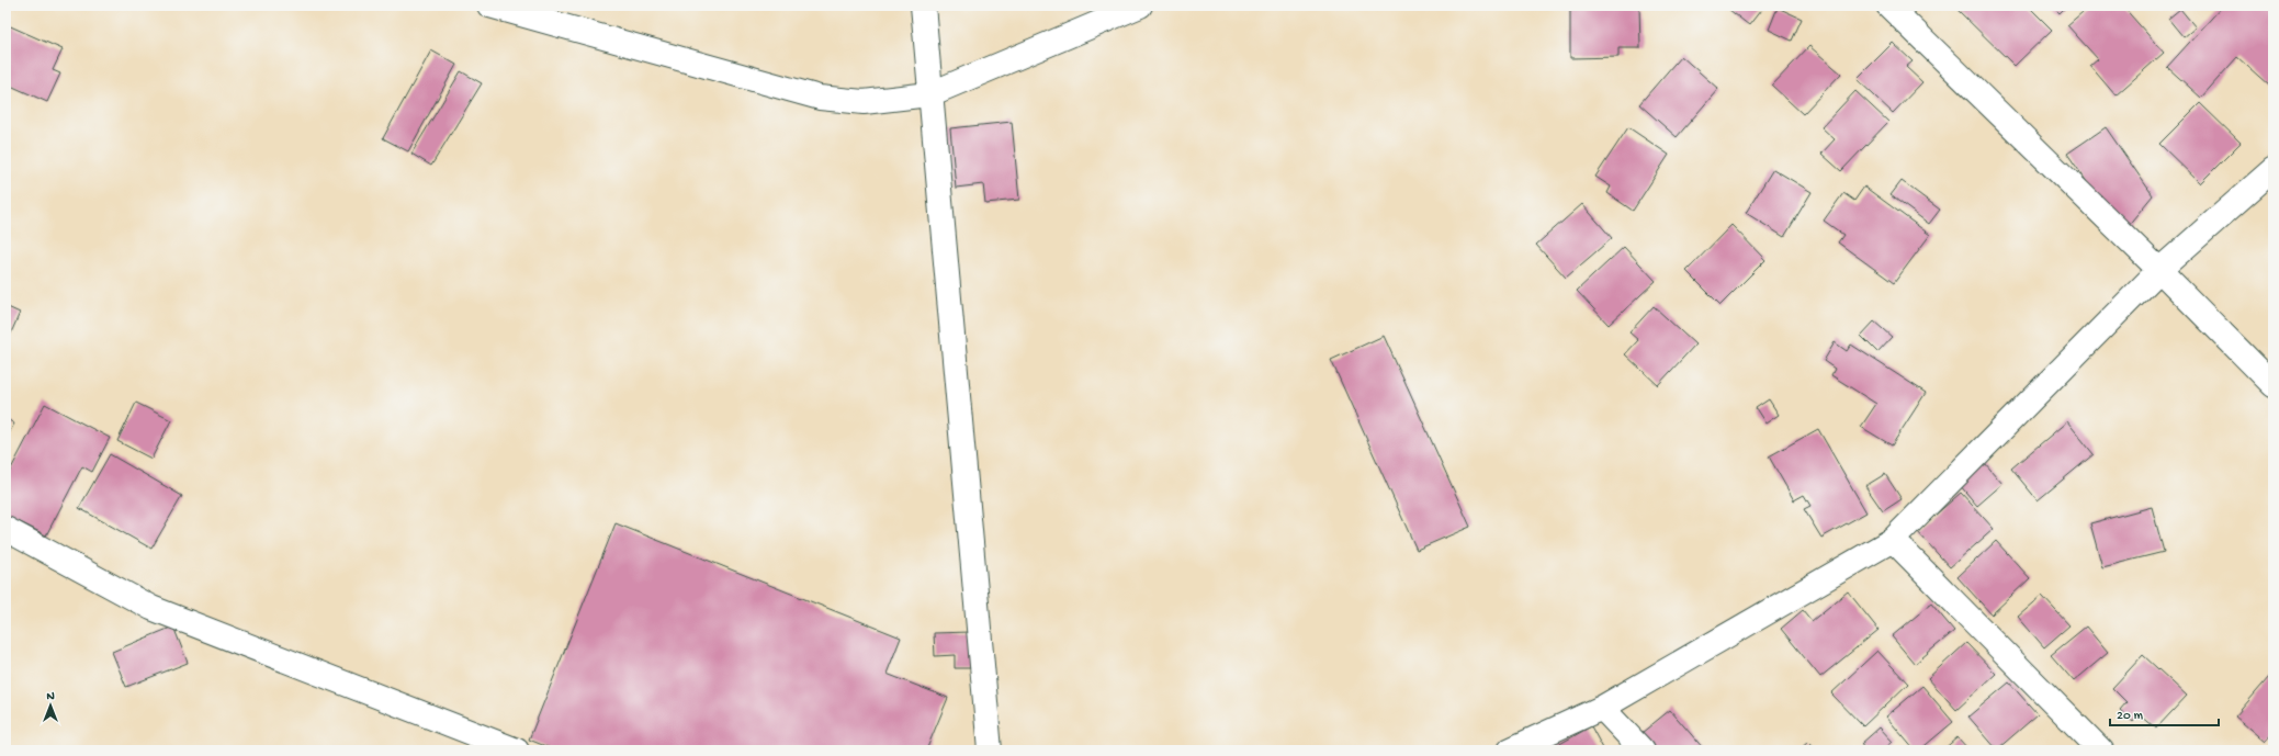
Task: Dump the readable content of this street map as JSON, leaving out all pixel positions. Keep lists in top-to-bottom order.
{
  "scale_bar": "20 m",
  "north": "top"
}
